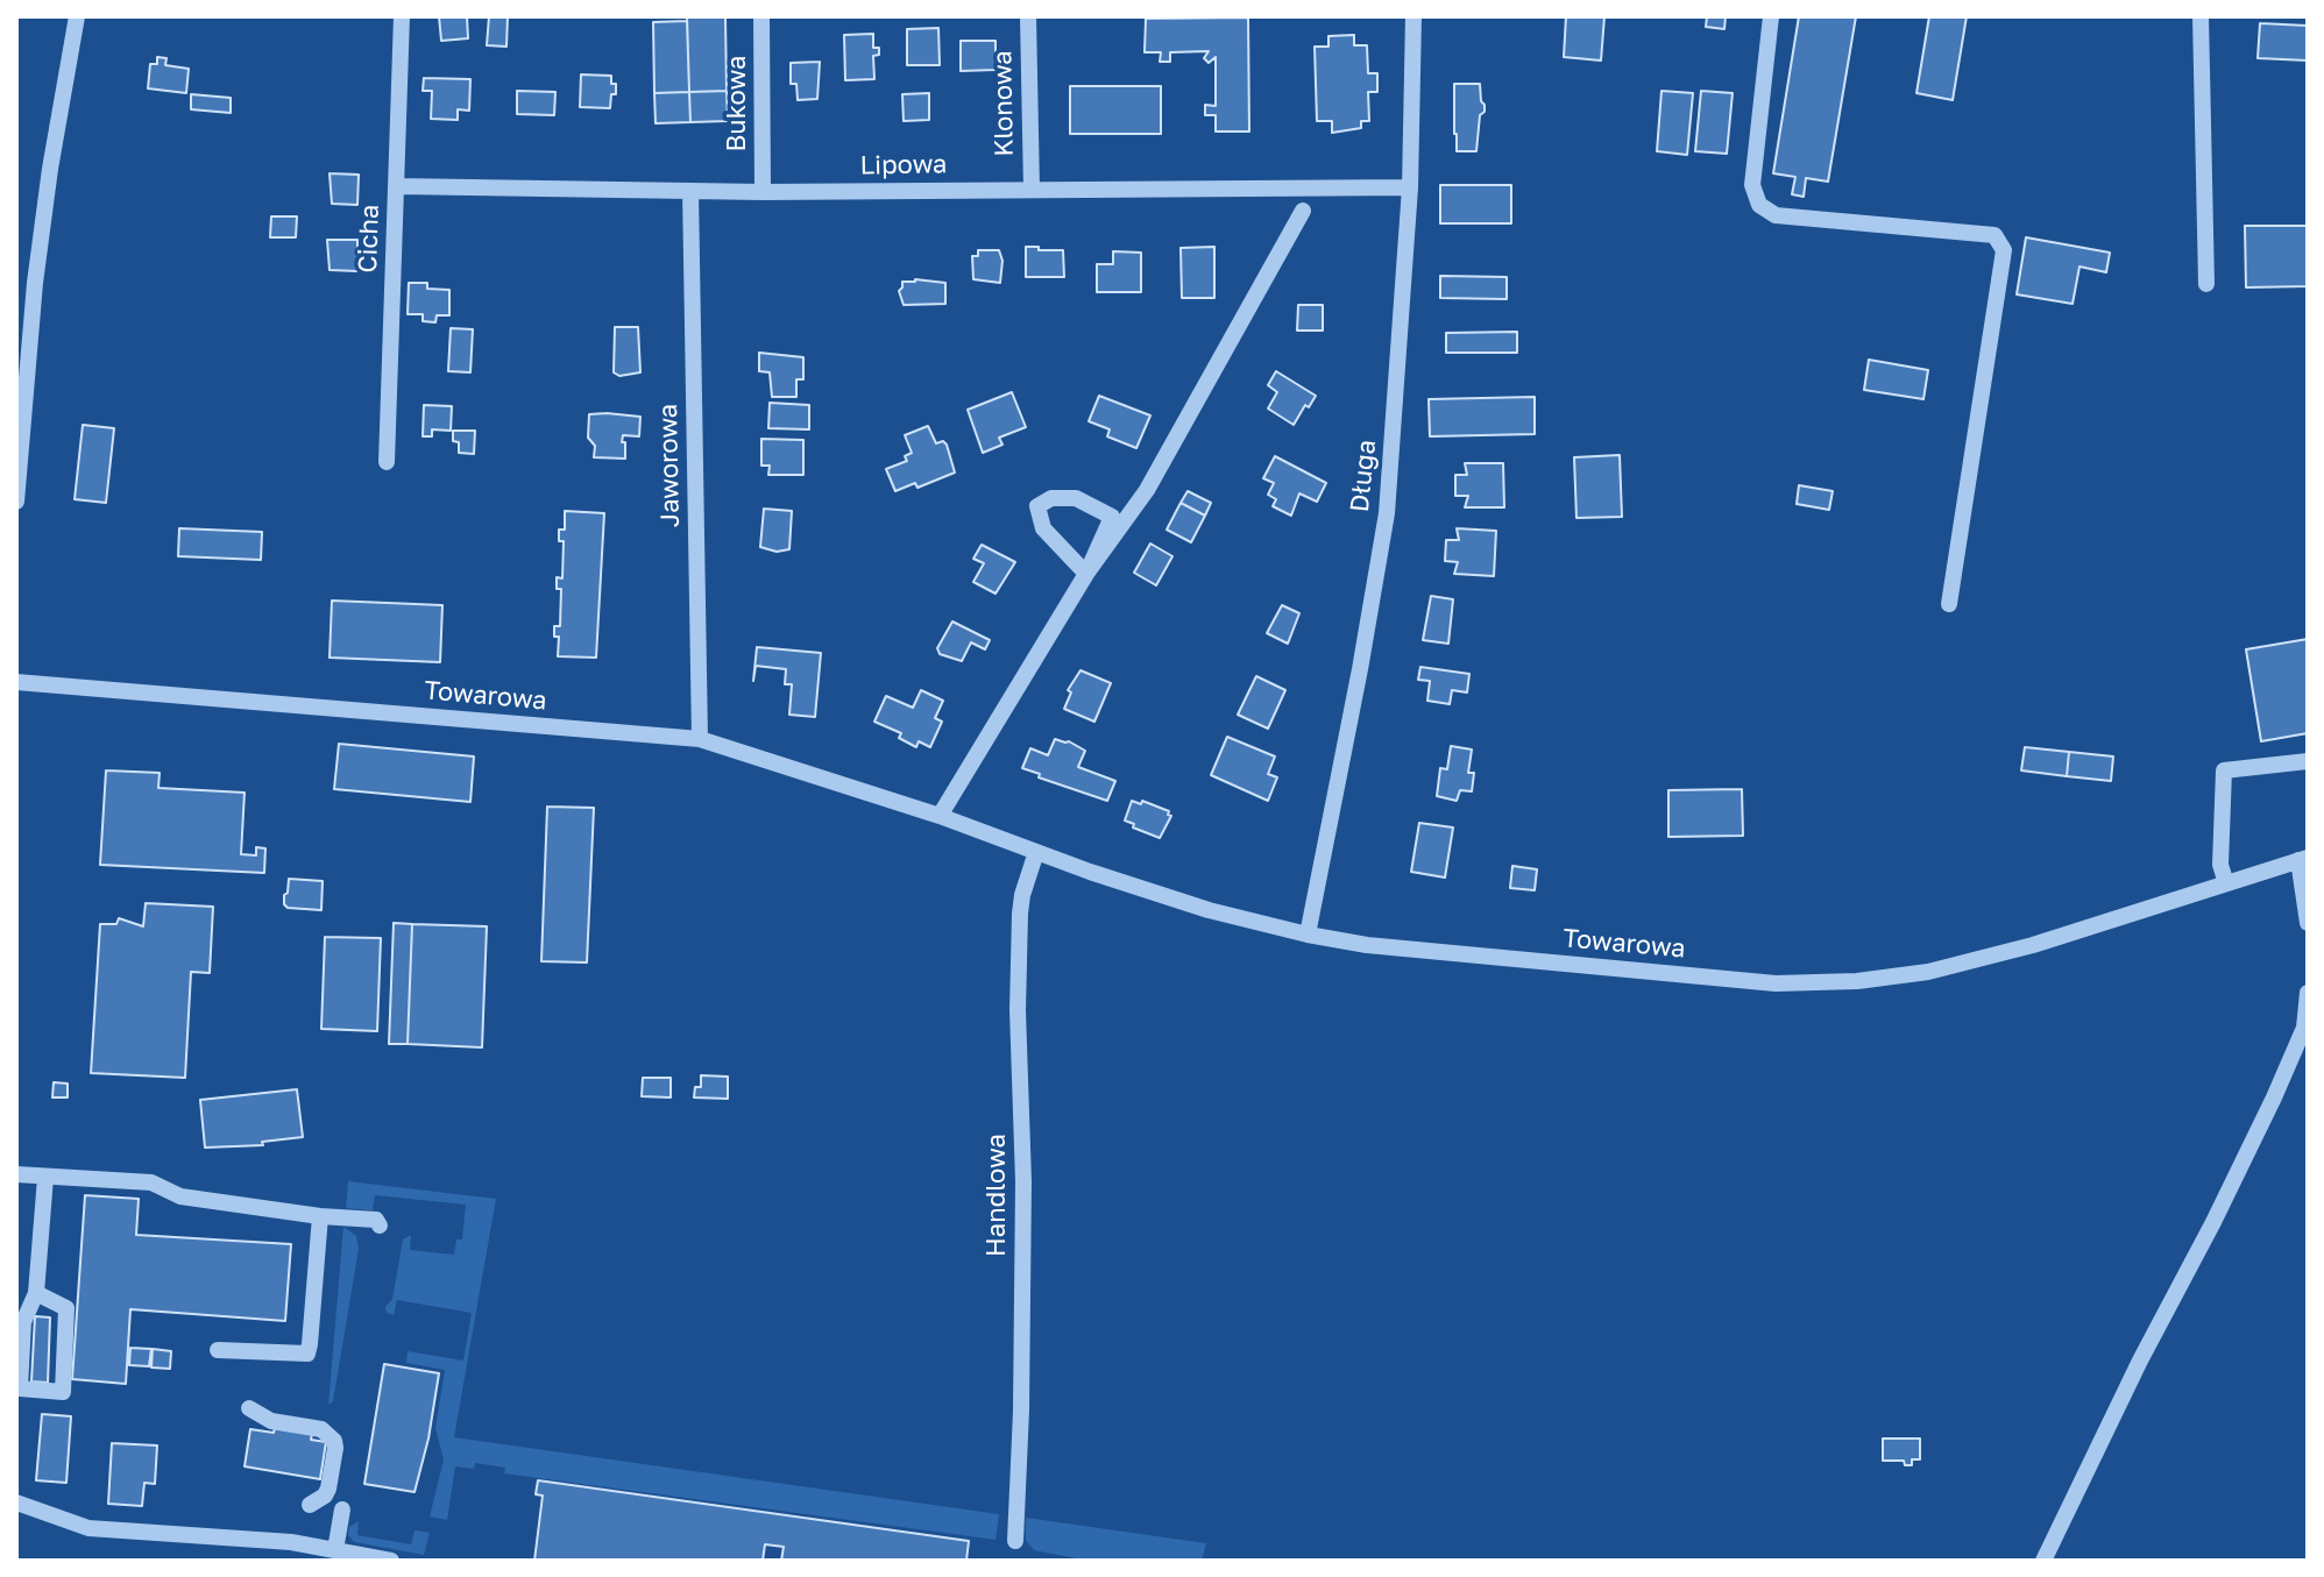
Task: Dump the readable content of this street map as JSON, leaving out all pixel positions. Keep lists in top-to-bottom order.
{
  "streets": {
    "street": [
      "Bukowa",
      "Klonowa",
      "Lipowa",
      "Cicha",
      "Jaworowa",
      "Długa",
      "Towarowa",
      "Handlowa"
    ]
  },
  "crossings": [
    ["Bukowa", "Lipowa"],
    ["Klonowa", "Lipowa"],
    ["Lipowa", "Cicha"],
    ["Lipowa", "Jaworowa"],
    ["Lipowa", "Długa"],
    ["Jaworowa", "Towarowa"],
    ["Długa", "Towarowa"],
    ["Towarowa", "Handlowa"]
  ]
}
